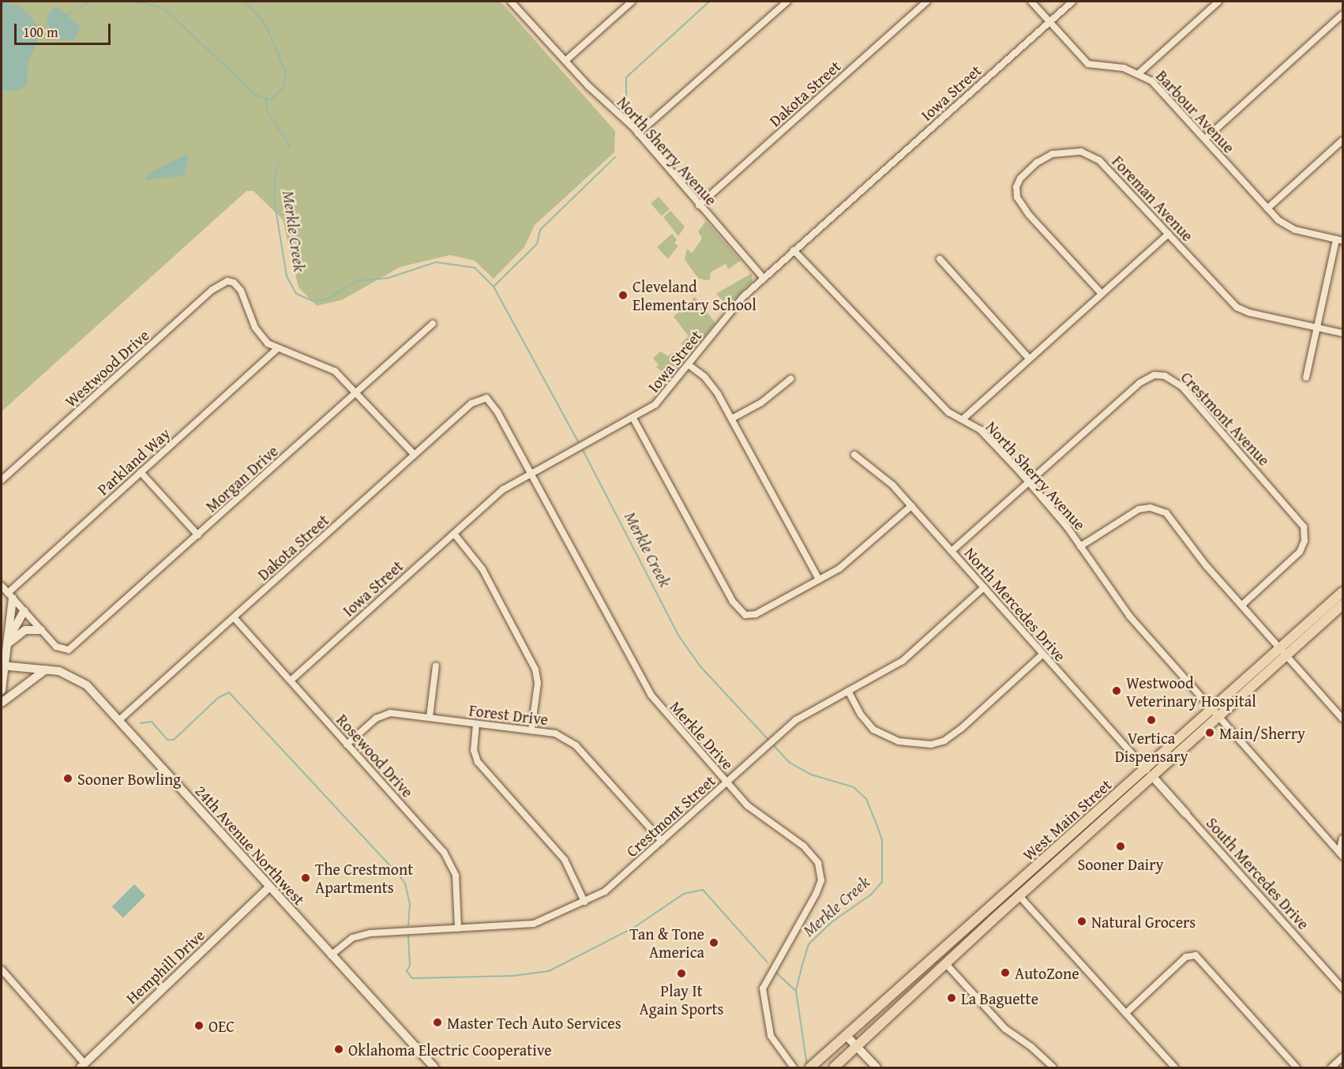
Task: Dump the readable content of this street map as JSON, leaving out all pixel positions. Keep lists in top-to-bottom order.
{
  "streets": {
    "main road": [
      "West Main Street",
      "24th Avenue Northwest",
      "South Mercedes Drive",
      "Hemphill Drive"
    ],
    "street": [
      "Iowa Street",
      "Dakota Street",
      "Barbour Avenue",
      "North Sherry Avenue",
      "Foreman Avenue",
      "Westwood Drive",
      "Crestmont Avenue",
      "Parkland Way",
      "Morgan Drive",
      "North Mercedes Drive",
      "Forest Drive",
      "Merkle Drive",
      "Rosewood Drive",
      "Crestmont Street"
    ]
  },
  "crossings": [
    ["Iowa Street", "Barbour Avenue"],
    ["Iowa Street", "North Sherry Avenue"],
    ["Iowa Street", "Merkle Drive"],
    ["Iowa Street", "Rosewood Drive"],
    ["Dakota Street", "North Sherry Avenue"],
    ["Dakota Street", "Merkle Drive"],
    ["Dakota Street", "Rosewood Drive"],
    ["Dakota Street", "24th Avenue Northwest"],
    ["North Sherry Avenue", "Crestmont Avenue"],
    ["North Sherry Avenue", "West Main Street"],
    ["Westwood Drive", "Parkland Way"],
    ["Crestmont Avenue", "North Mercedes Drive"],
    ["North Mercedes Drive", "Crestmont Street"],
    ["North Mercedes Drive", "West Main Street"],
    ["North Mercedes Drive", "South Mercedes Drive"],
    ["Forest Drive", "Rosewood Drive"],
    ["Forest Drive", "Crestmont Street"],
    ["Merkle Drive", "Crestmont Street"],
    ["Rosewood Drive", "Crestmont Street"],
    ["Crestmont Street", "24th Avenue Northwest"],
    ["West Main Street", "South Mercedes Drive"],
    ["24th Avenue Northwest", "Hemphill Drive"]
  ],
  "water": ["Merkle Creek"],
  "places": [
    "Cleveland Elementary School",
    "Westwood Veterinary Hospital",
    "Vertica Dispensary",
    "Main/Sherry",
    "Sooner Bowling",
    "Sooner Dairy",
    "The Crestmont Apartments",
    "Natural Grocers",
    "Tan & Tone America",
    "AutoZone",
    "Play It Again Sports",
    "La Baguette",
    "Master Tech Auto Services",
    "OEC",
    "Oklahoma Electric Cooperative"
  ],
  "scale_bar": "100 m"
}
